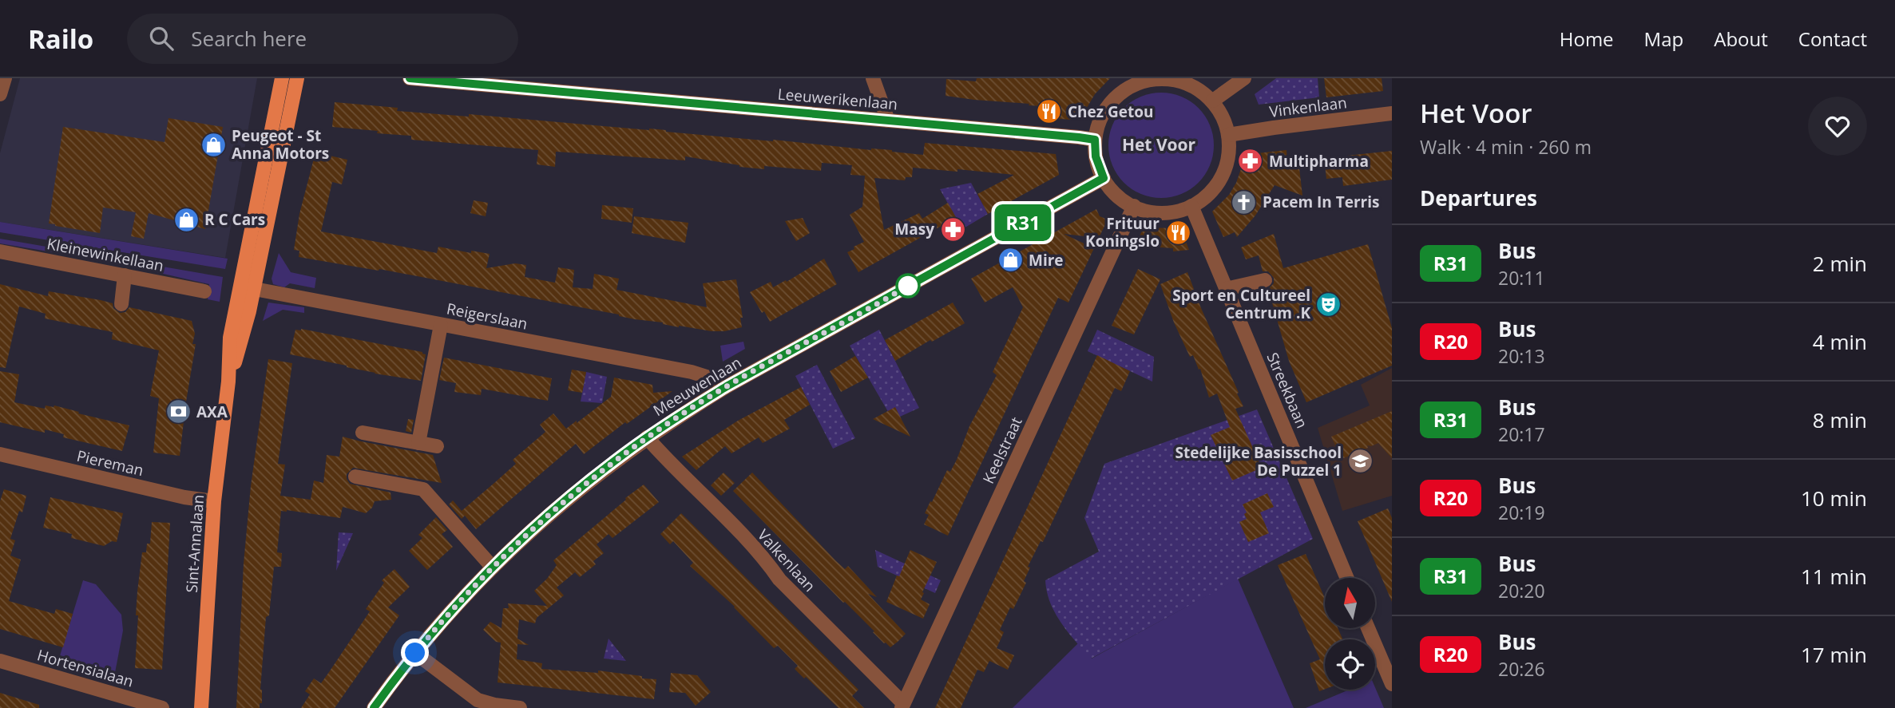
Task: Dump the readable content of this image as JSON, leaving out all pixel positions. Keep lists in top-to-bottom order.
{
  "streets": {
    "main road": ["Sint-Annalaan"],
    "street": [
      "Leeuwerikenlaan",
      "Vinkenlaan",
      "Kleinewinkellaan",
      "Reigerslaan",
      "Meeuwenlaan",
      "Streekbaan",
      "Keelstraat",
      "Piereman",
      "Valkenlaan",
      "Hortensialaan"
    ]
  },
  "crossings": [
    ["Leeuwerikenlaan", "Vinkenlaan"],
    ["Leeuwerikenlaan", "Meeuwenlaan"],
    ["Leeuwerikenlaan", "Streekbaan"],
    ["Leeuwerikenlaan", "Keelstraat"],
    ["Vinkenlaan", "Meeuwenlaan"],
    ["Vinkenlaan", "Streekbaan"],
    ["Vinkenlaan", "Keelstraat"],
    ["Reigerslaan", "Meeuwenlaan"],
    ["Reigerslaan", "Sint-Annalaan"],
    ["Meeuwenlaan", "Streekbaan"],
    ["Meeuwenlaan", "Keelstraat"],
    ["Meeuwenlaan", "Valkenlaan"],
    ["Streekbaan", "Keelstraat"],
    ["Keelstraat", "Valkenlaan"],
    ["Piereman", "Sint-Annalaan"]
  ],
  "districts": ["Het Voor"],
  "places": {
    "restaurant": ["Chez Getou", "Frituur Koningslo"],
    "shop": ["Peugeot - St Anna Motors", "R C Cars", "Mire"],
    "pharmacy": ["Multipharma", "Masy"],
    "church": ["Pacem In Terris"],
    "theatre": ["Sport en Cultureel Centrum .K"],
    "bank": ["AXA"],
    "school or university": ["Stedelijke Basisschool De Puzzel 1"]
  },
  "lines": ["bus line R31"],
  "north": "top",
  "page": {
    "header": "Railo",
    "search": "Search here",
    "nav": [
      "Home",
      "Map",
      "About",
      "Contact"
    ],
    "on_map": "R31",
    "heading": [
      ["Het Voor", "Walk · 4 min · 260 m"],
      "Departures"
    ],
    "list": [
      {
        "mark": "R31",
        "name": "Bus",
        "note": "20:11",
        "value": "2 min"
      },
      {
        "mark": "R20",
        "name": "Bus",
        "note": "20:13",
        "value": "4 min"
      },
      {
        "mark": "R31",
        "name": "Bus",
        "note": "20:17",
        "value": "8 min"
      },
      {
        "mark": "R20",
        "name": "Bus",
        "note": "20:19",
        "value": "10 min"
      },
      {
        "mark": "R31",
        "name": "Bus",
        "note": "20:20",
        "value": "11 min"
      },
      {
        "mark": "R20",
        "name": "Bus",
        "note": "20:26",
        "value": "17 min"
      }
    ]
  }
}
